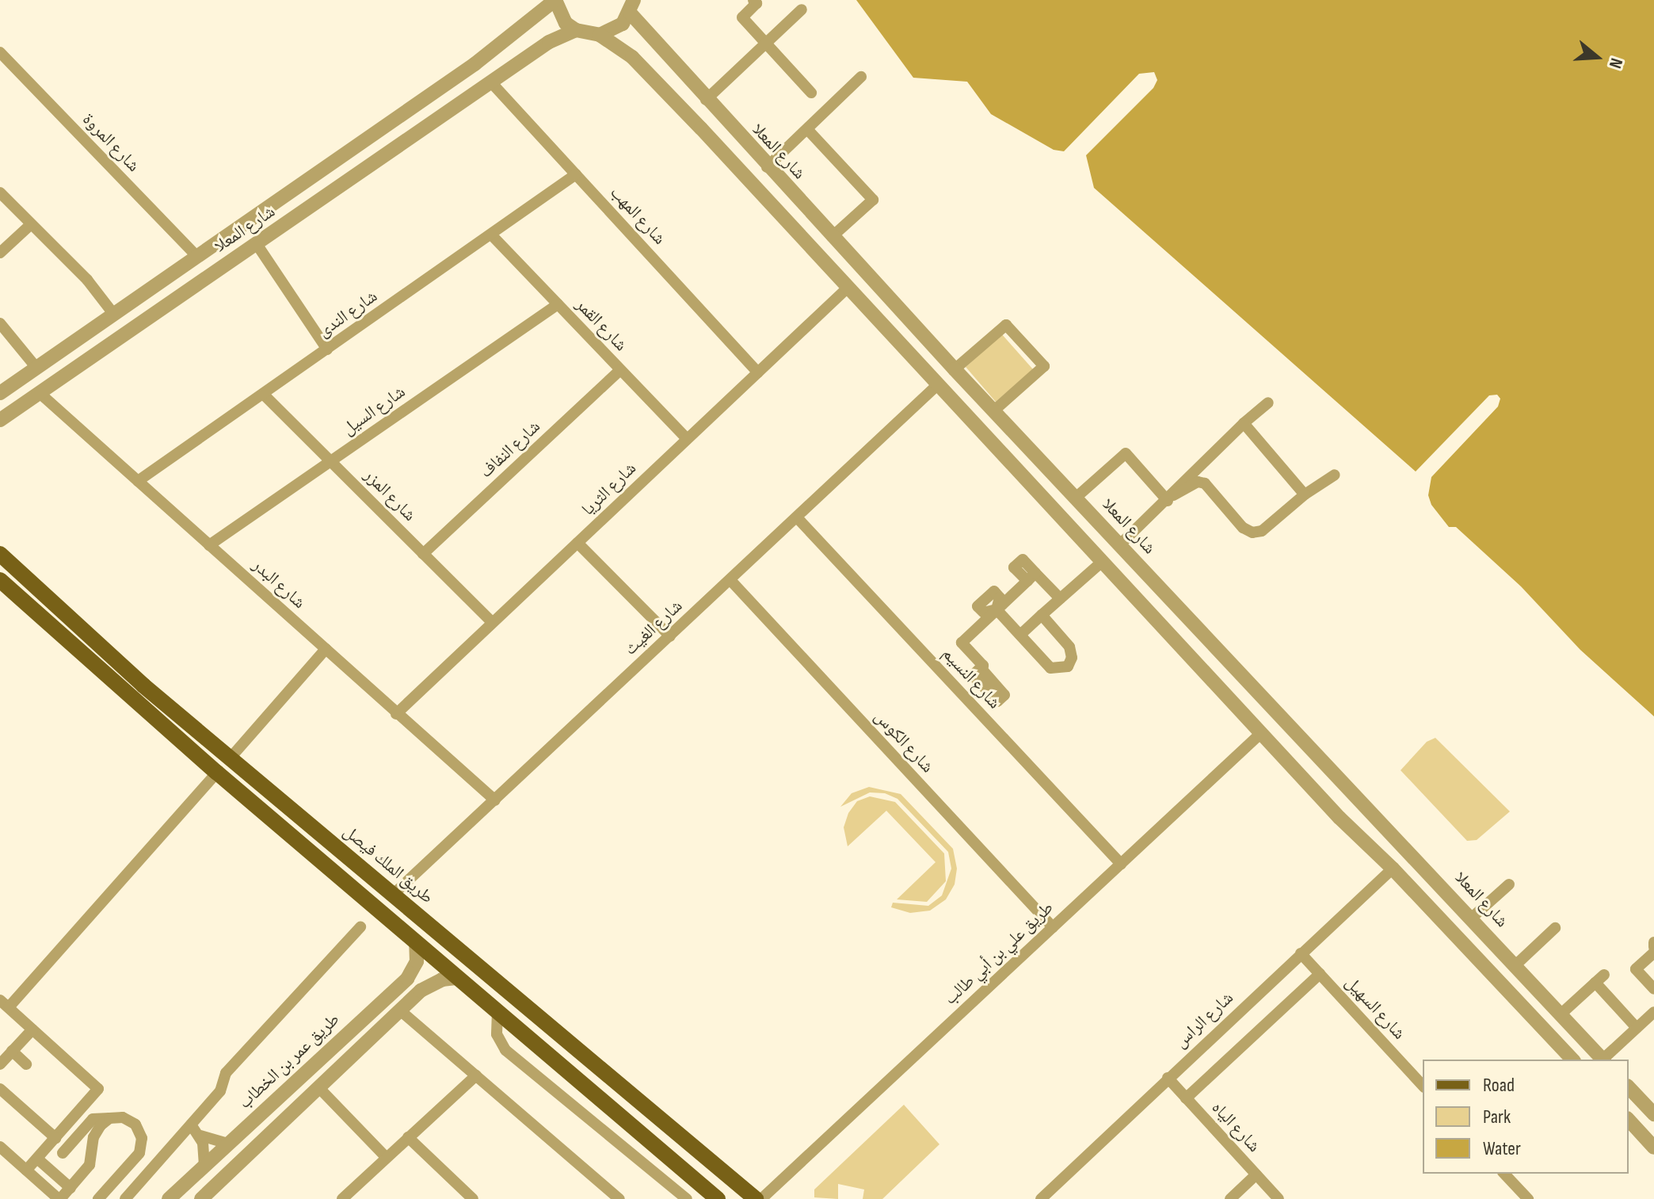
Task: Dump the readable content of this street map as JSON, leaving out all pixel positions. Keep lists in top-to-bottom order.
{
  "streets": {
    "main road": ["طريق الملك فيصل"],
    "street": [
      "شارع المروة",
      "شارع المعلا",
      "شارع المهب",
      "شارع الندى",
      "شارع القمر",
      "شارع السيل",
      "شارع النفاف",
      "شارع الثريا",
      "شارع المزر",
      "شارع البدر",
      "شارع الغيث",
      "شارع النسيم",
      "شارع الكوس",
      "طريق علي بن أبي طالب",
      "شارع السهيل",
      "شارع الراس",
      "طريق عمر بن الخطاب",
      "شارع الياه"
    ]
  },
  "crossings": [
    ["شارع المروة", "شارع المعلا"],
    ["شارع المعلا", "شارع المهب"],
    ["شارع المعلا", "شارع البدر"],
    ["شارع المهب", "شارع الندى"],
    ["شارع المهب", "شارع الثريا"],
    ["شارع الندى", "شارع القمر"],
    ["شارع الندى", "شارع المزر"],
    ["شارع الندى", "شارع البدر"],
    ["شارع القمر", "شارع السيل"],
    ["شارع القمر", "شارع النفاف"],
    ["شارع القمر", "شارع الثريا"],
    ["شارع السيل", "شارع المزر"],
    ["شارع السيل", "شارع البدر"],
    ["شارع النفاف", "شارع المزر"],
    ["شارع الثريا", "شارع المزر"],
    ["شارع الثريا", "شارع البدر"],
    ["شارع البدر", "شارع الغيث"],
    ["شارع الغيث", "شارع النسيم"],
    ["شارع الغيث", "شارع الكوس"],
    ["شارع الغيث", "طريق الملك فيصل"],
    ["شارع النسيم", "طريق علي بن أبي طالب"],
    ["شارع الكوس", "طريق علي بن أبي طالب"],
    ["شارع السهيل", "شارع الراس"],
    ["شارع الراس", "شارع الياه"]
  ],
  "legend": ["Road", "Park", "Water"],
  "north": "right"
}
